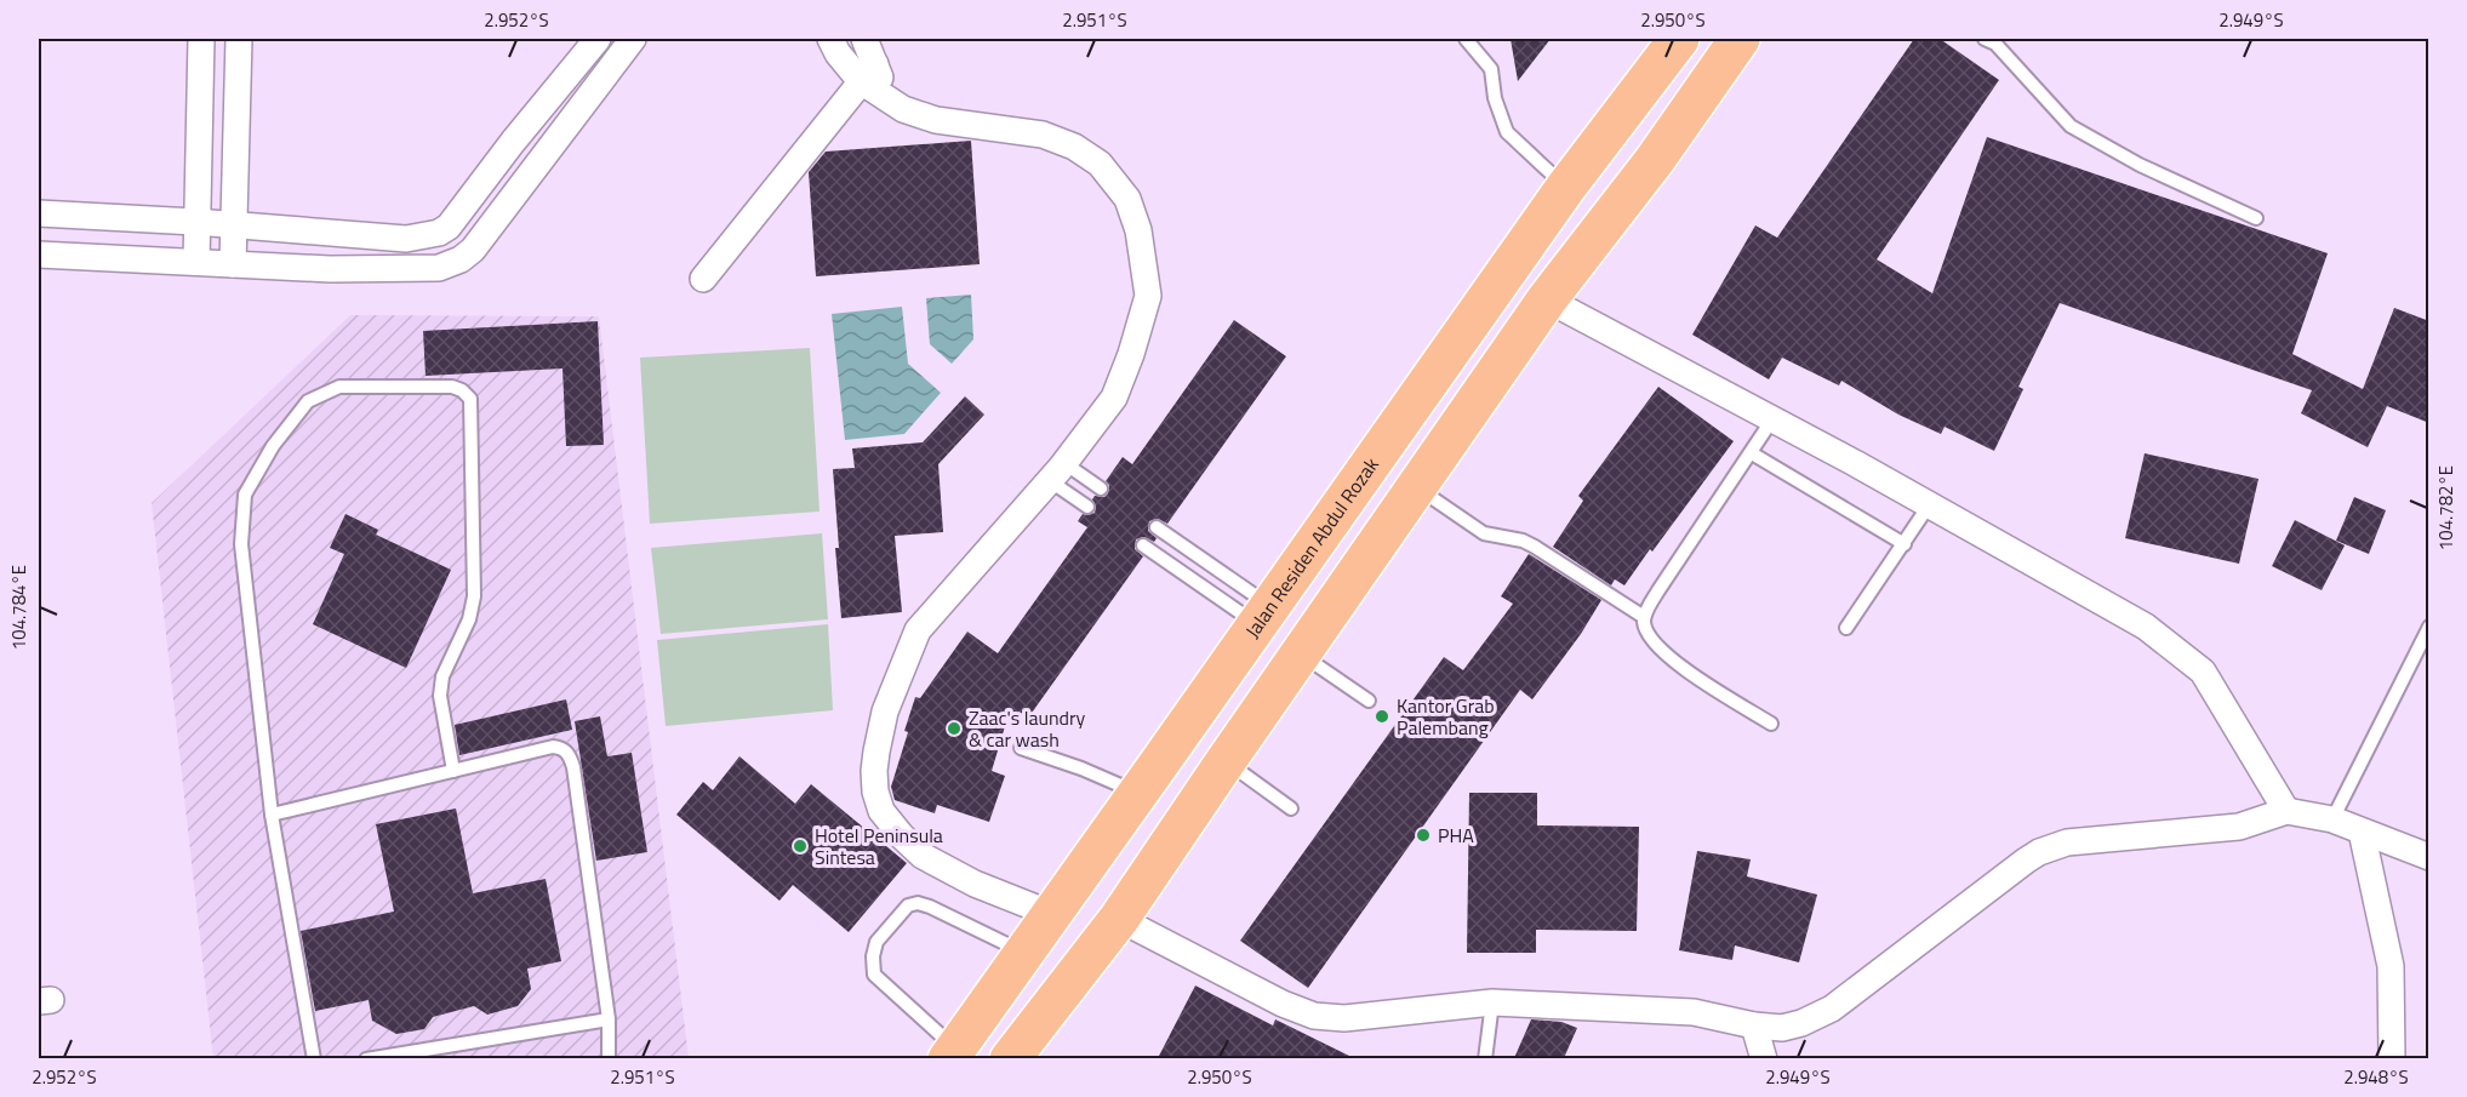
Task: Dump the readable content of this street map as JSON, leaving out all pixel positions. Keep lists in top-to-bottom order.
{
  "streets": {
    "highway": ["Jalan Residen Abdul Rozak"]
  },
  "places": [
    "Kantor Grab Palembang",
    "Zaac's laundry & car wash",
    "PHA",
    "Hotel Peninsula Sintesa"
  ],
  "coordinates": [
    "2.952°S",
    "2.951°S",
    "2.950°S",
    "2.949°S",
    "104.782°E",
    "104.784°E",
    "2.948°S"
  ]
}
